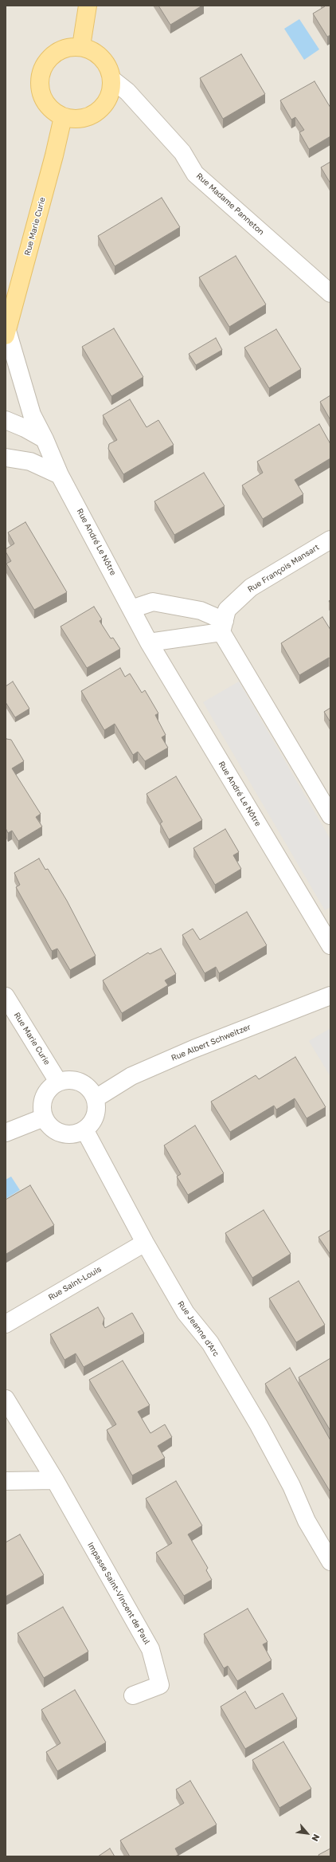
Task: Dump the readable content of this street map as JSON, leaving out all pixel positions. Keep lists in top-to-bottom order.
{
  "streets": {
    "main road": ["Rue Marie Curie"],
    "street": [
      "Rue Madame Panneton",
      "Rue André Le Nôtre",
      "Rue François Mansart",
      "Rue Albert Schweitzer",
      "Rue Saint-Louis",
      "Rue Jeanne d'Arc",
      "Impasse Saint-Vincent de Paul"
    ]
  },
  "crossings": [
    ["Rue Madame Panneton", "Rue Marie Curie"],
    ["Rue Marie Curie", "Rue André Le Nôtre"],
    ["Rue Marie Curie", "Rue Albert Schweitzer"],
    ["Rue Marie Curie", "Rue Jeanne d'Arc"],
    ["Rue Albert Schweitzer", "Rue Jeanne d'Arc"],
    ["Rue Saint-Louis", "Rue Jeanne d'Arc"]
  ],
  "north": "bottom right"
}
